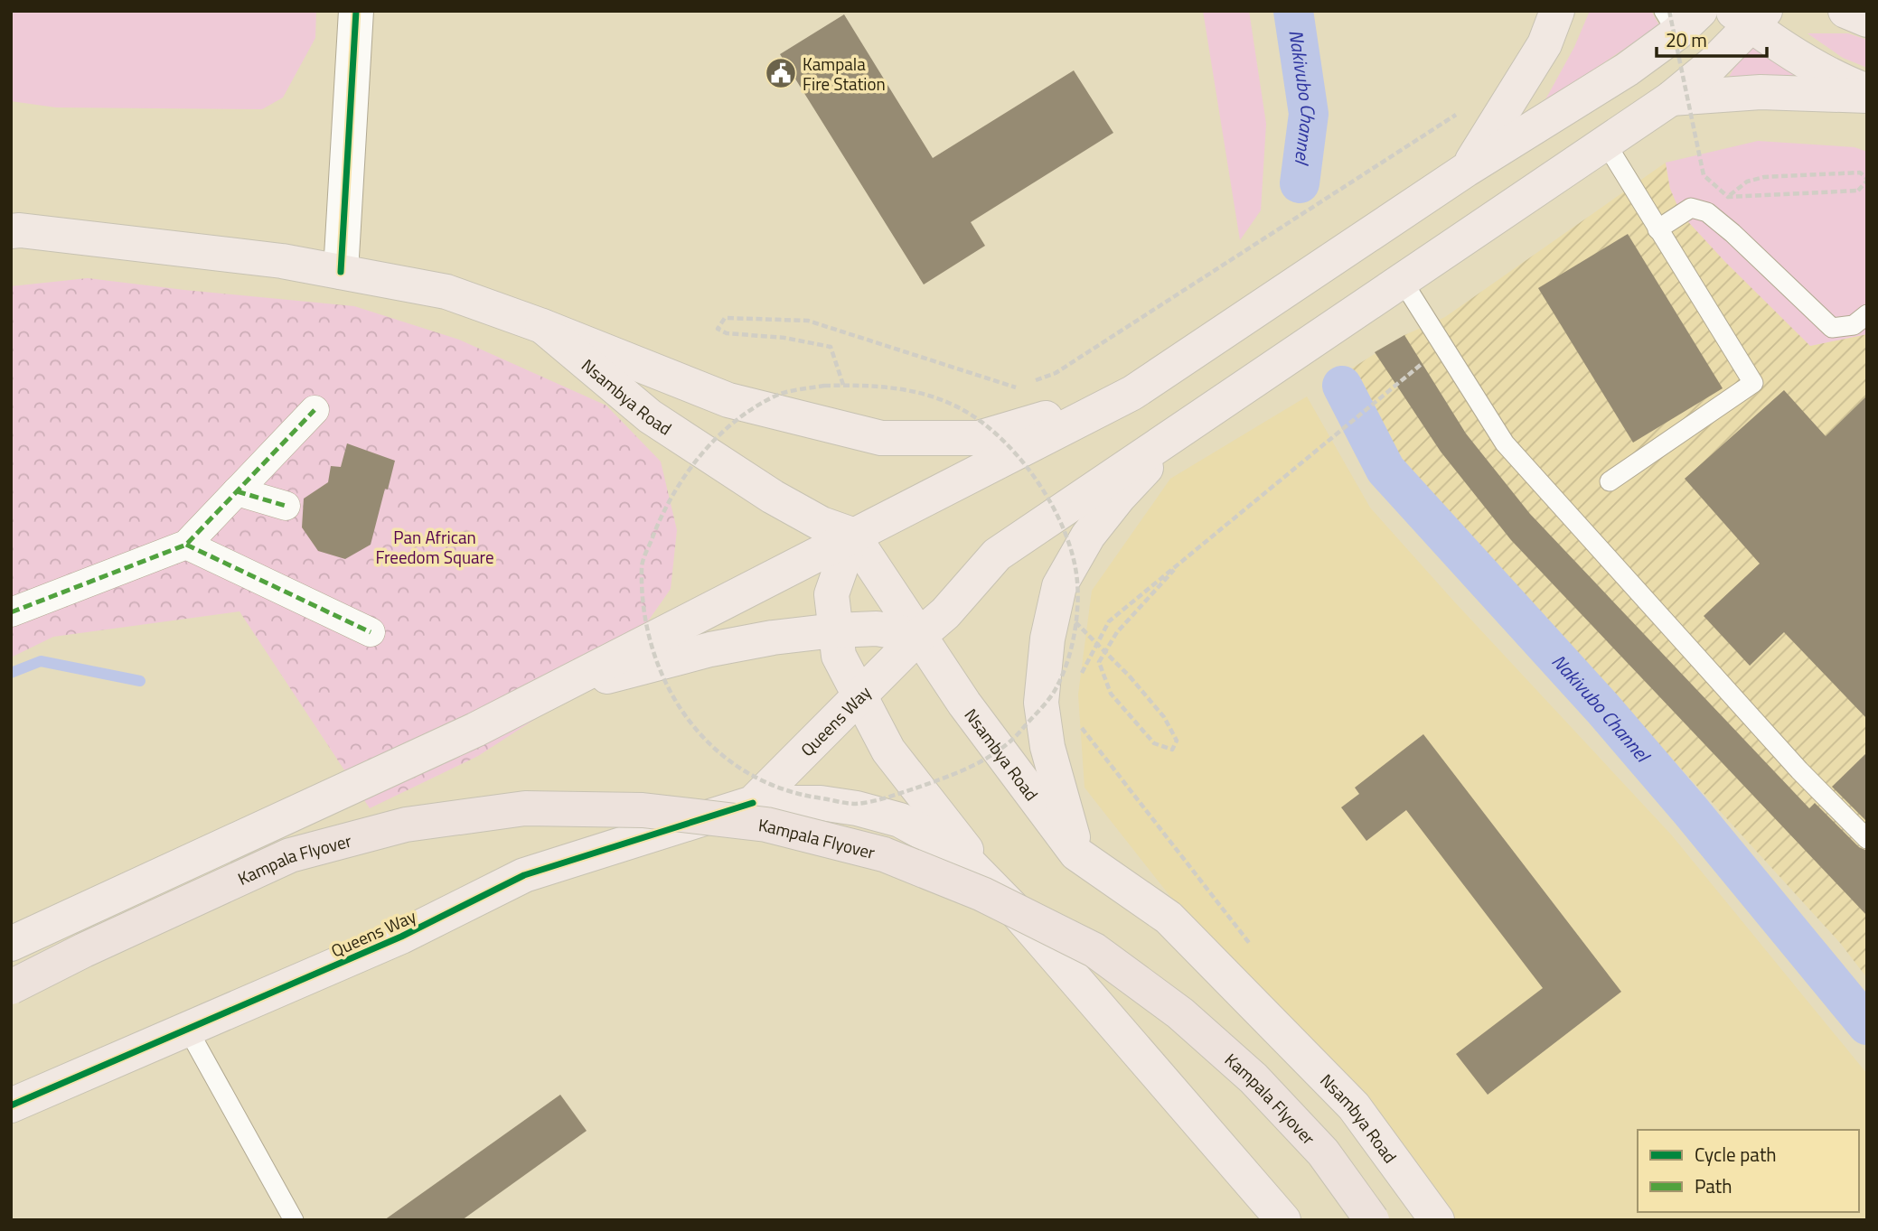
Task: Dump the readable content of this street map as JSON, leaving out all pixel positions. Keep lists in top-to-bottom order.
{
  "streets": {
    "highway": ["Kampala Flyover"],
    "main road": ["Nsambya Road", "Queens Way"]
  },
  "crossings": [
    ["Nsambya Road", "Queens Way"]
  ],
  "water": ["Nakivubo Channel"],
  "parks": ["Pan African Freedom Square"],
  "places": {
    "public building": ["Kampala Fire Station"]
  },
  "legend": ["Cycle path", "Path"],
  "scale_bar": "20 m"
}
